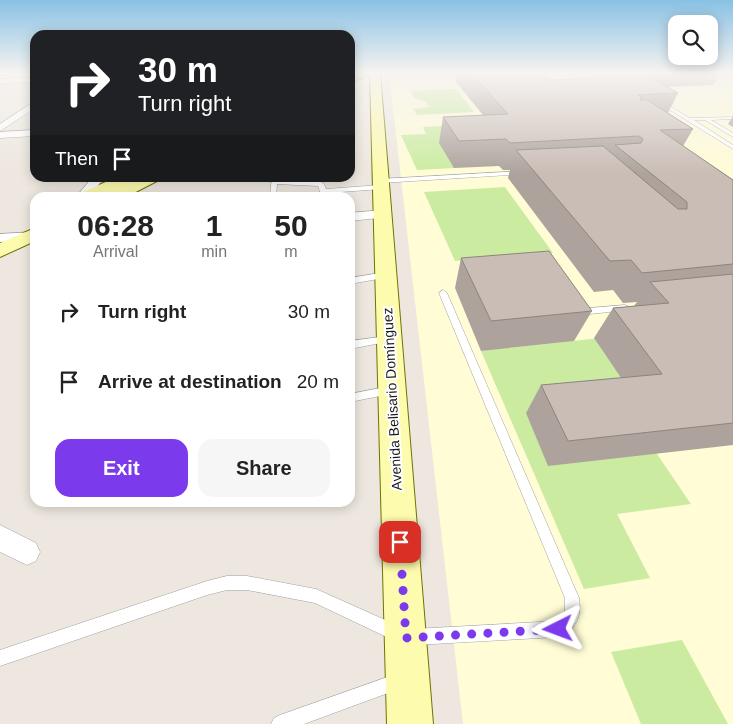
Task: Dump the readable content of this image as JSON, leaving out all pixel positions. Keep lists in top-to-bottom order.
{
  "streets": {
    "main road": ["Avenida Belisario Domínguez"]
  },
  "page": {
    "turn": ["30 m", "Turn right"],
    "then": "Then",
    "eta": [
      "06:28",
      "Arrival",
      "1",
      "min",
      "50",
      "m"
    ],
    "list": [
      {
        "name": "Turn right",
        "value": "30 m"
      },
      {
        "name": "Arrive at destination",
        "value": "20 m"
      }
    ],
    "buttons": ["Exit", "Share"]
  }
}
